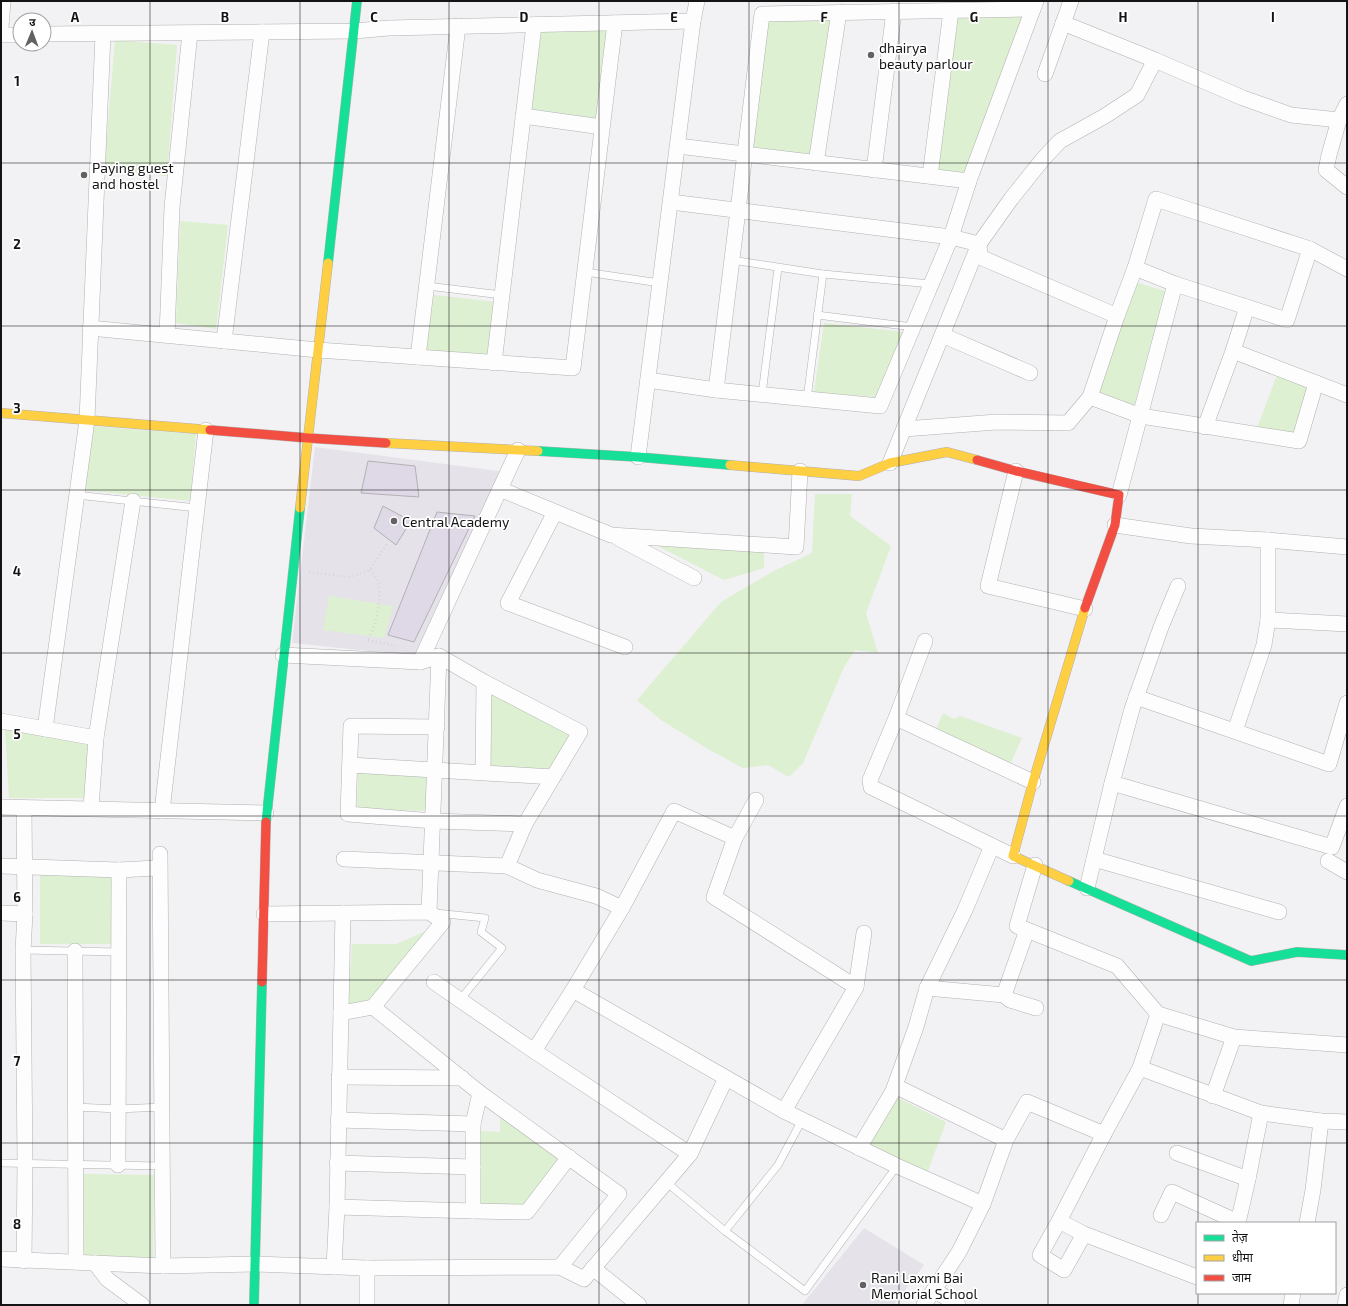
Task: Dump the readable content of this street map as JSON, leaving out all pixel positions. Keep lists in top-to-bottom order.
{
  "places": [
    "dhairya beauty parlour",
    "Paying guest and hostel",
    "Central Academy",
    "Rani Laxmi Bai Memorial School"
  ],
  "legend": ["तेज़", "धीमा", "जाम"],
  "north": "top",
  "grid": {
    "columns": [
      "A",
      "B",
      "C",
      "D",
      "E",
      "F",
      "G",
      "H",
      "I"
    ],
    "rows": [
      "1",
      "2",
      "3",
      "4",
      "5",
      "6",
      "7",
      "8"
    ]
  }
}
